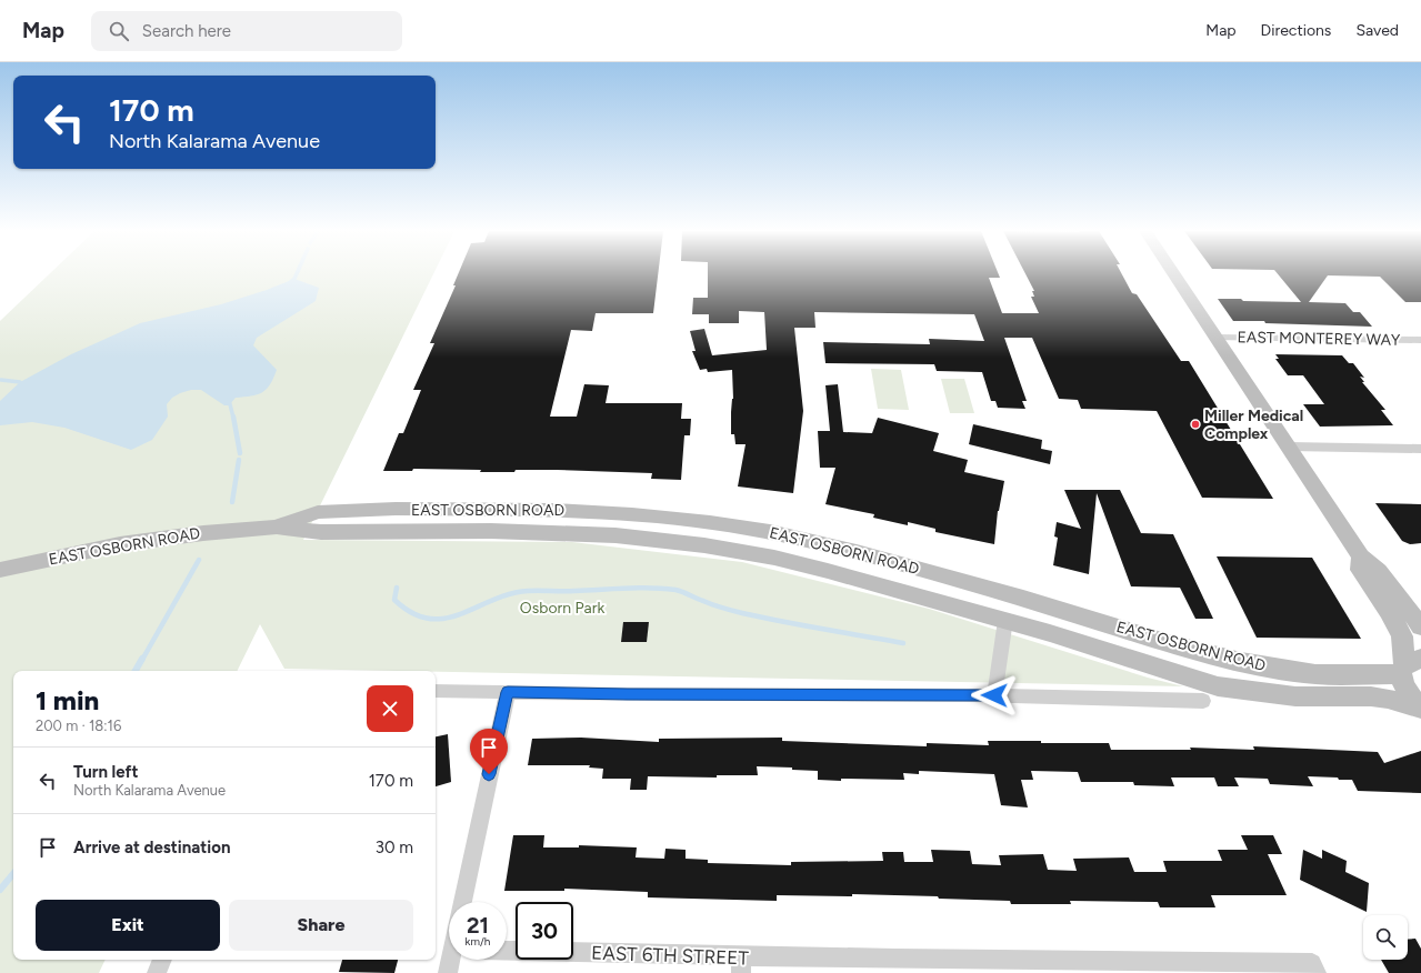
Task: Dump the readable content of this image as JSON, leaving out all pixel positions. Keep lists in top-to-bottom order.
{
  "streets": {
    "main road": ["EAST OSBORN ROAD"],
    "street": ["EAST MONTEREY WAY", "EAST 6TH STREET"]
  },
  "parks": ["Osborn Park"],
  "places": ["Miller Medical Complex"],
  "page": {
    "header": "Map",
    "search": "Search here",
    "nav": ["Map", "Directions", "Saved"],
    "turn": ["170 m", "North Kalarama Avenue"],
    "heading": ["1 min", "200 m · 18:16"],
    "list": [
      {
        "name": "Turn left",
        "note": "North Kalarama Avenue",
        "value": "170 m"
      },
      {
        "name": "Arrive at destination",
        "value": "30 m"
      }
    ],
    "buttons": ["Exit", "Share"],
    "speed": "21 km/h",
    "limit": "30"
  }
}
